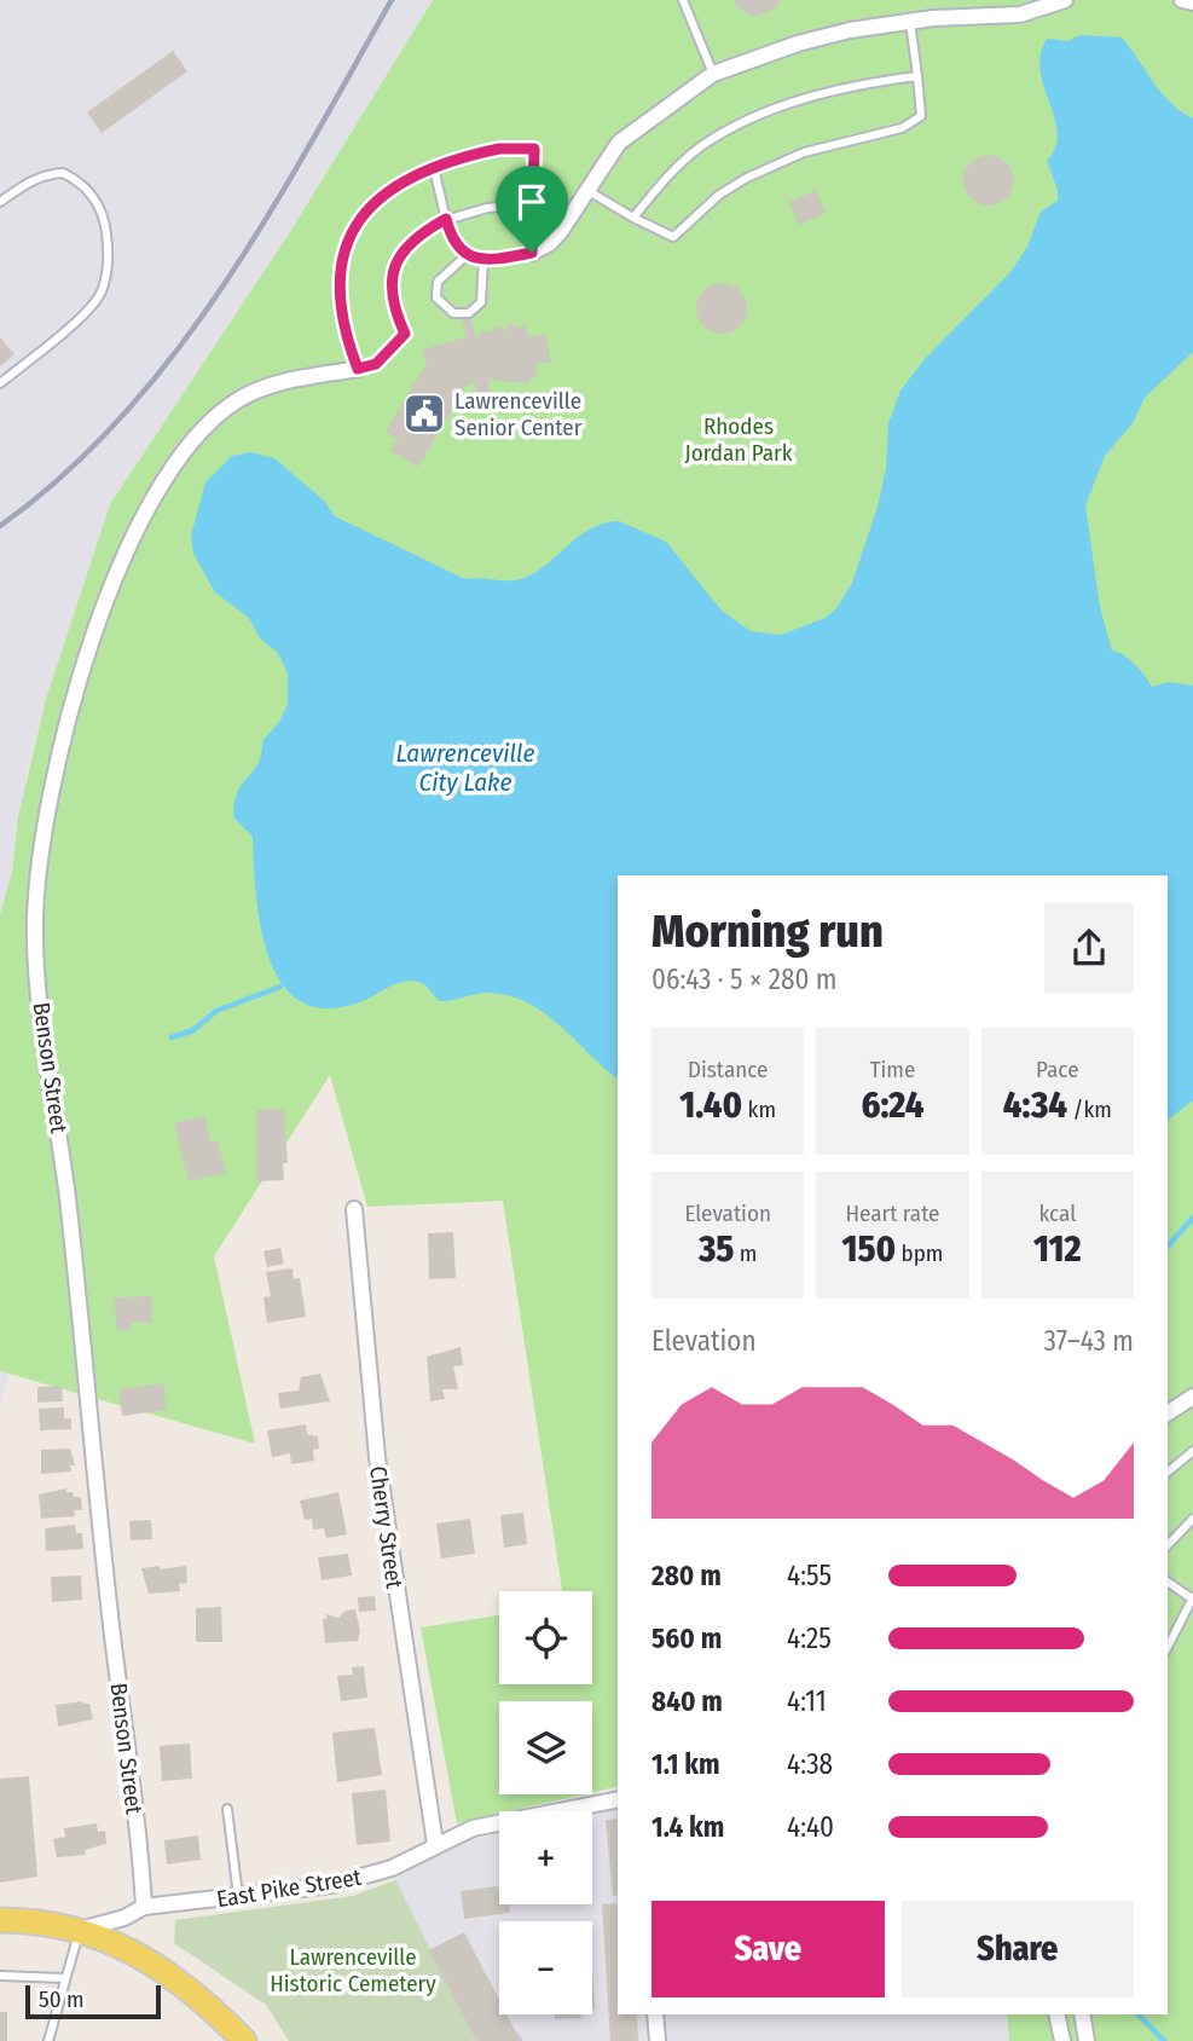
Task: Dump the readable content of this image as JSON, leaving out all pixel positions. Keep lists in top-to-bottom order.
{
  "streets": {
    "main road": ["East Pike Street"],
    "street": ["Benson Street", "Cherry Street"]
  },
  "crossings": [
    ["Benson Street", "East Pike Street"],
    ["Cherry Street", "East Pike Street"]
  ],
  "water": ["Lawrenceville City Lake"],
  "parks": ["Rhodes Jordan Park", "Lawrenceville Historic Cemetery"],
  "places": {
    "public building": ["Lawrenceville Senior Center"]
  },
  "scale_bar": "50 m",
  "page": {
    "heading": ["Morning run", "06:43 · 5 × 280 m"],
    "stats": [
      ["Distance", "1.40 km"],
      ["Time", "6:24"],
      ["Pace", "4:34 /km"],
      ["Elevation", "35 m"],
      ["Heart rate", "150 bpm"],
      ["kcal", "112"]
    ],
    "chart": ["Elevation", "37–43 m"],
    "list": [
      {
        "name": "280 m",
        "note": "4:55"
      },
      {
        "name": "560 m",
        "note": "4:25"
      },
      {
        "name": "840 m",
        "note": "4:11"
      },
      {
        "name": "1.1 km",
        "note": "4:38"
      },
      {
        "name": "1.4 km",
        "note": "4:40"
      }
    ],
    "map_buttons": ["+", "−"],
    "buttons": ["Save", "Share"],
    "scale": "50 m"
  }
}
